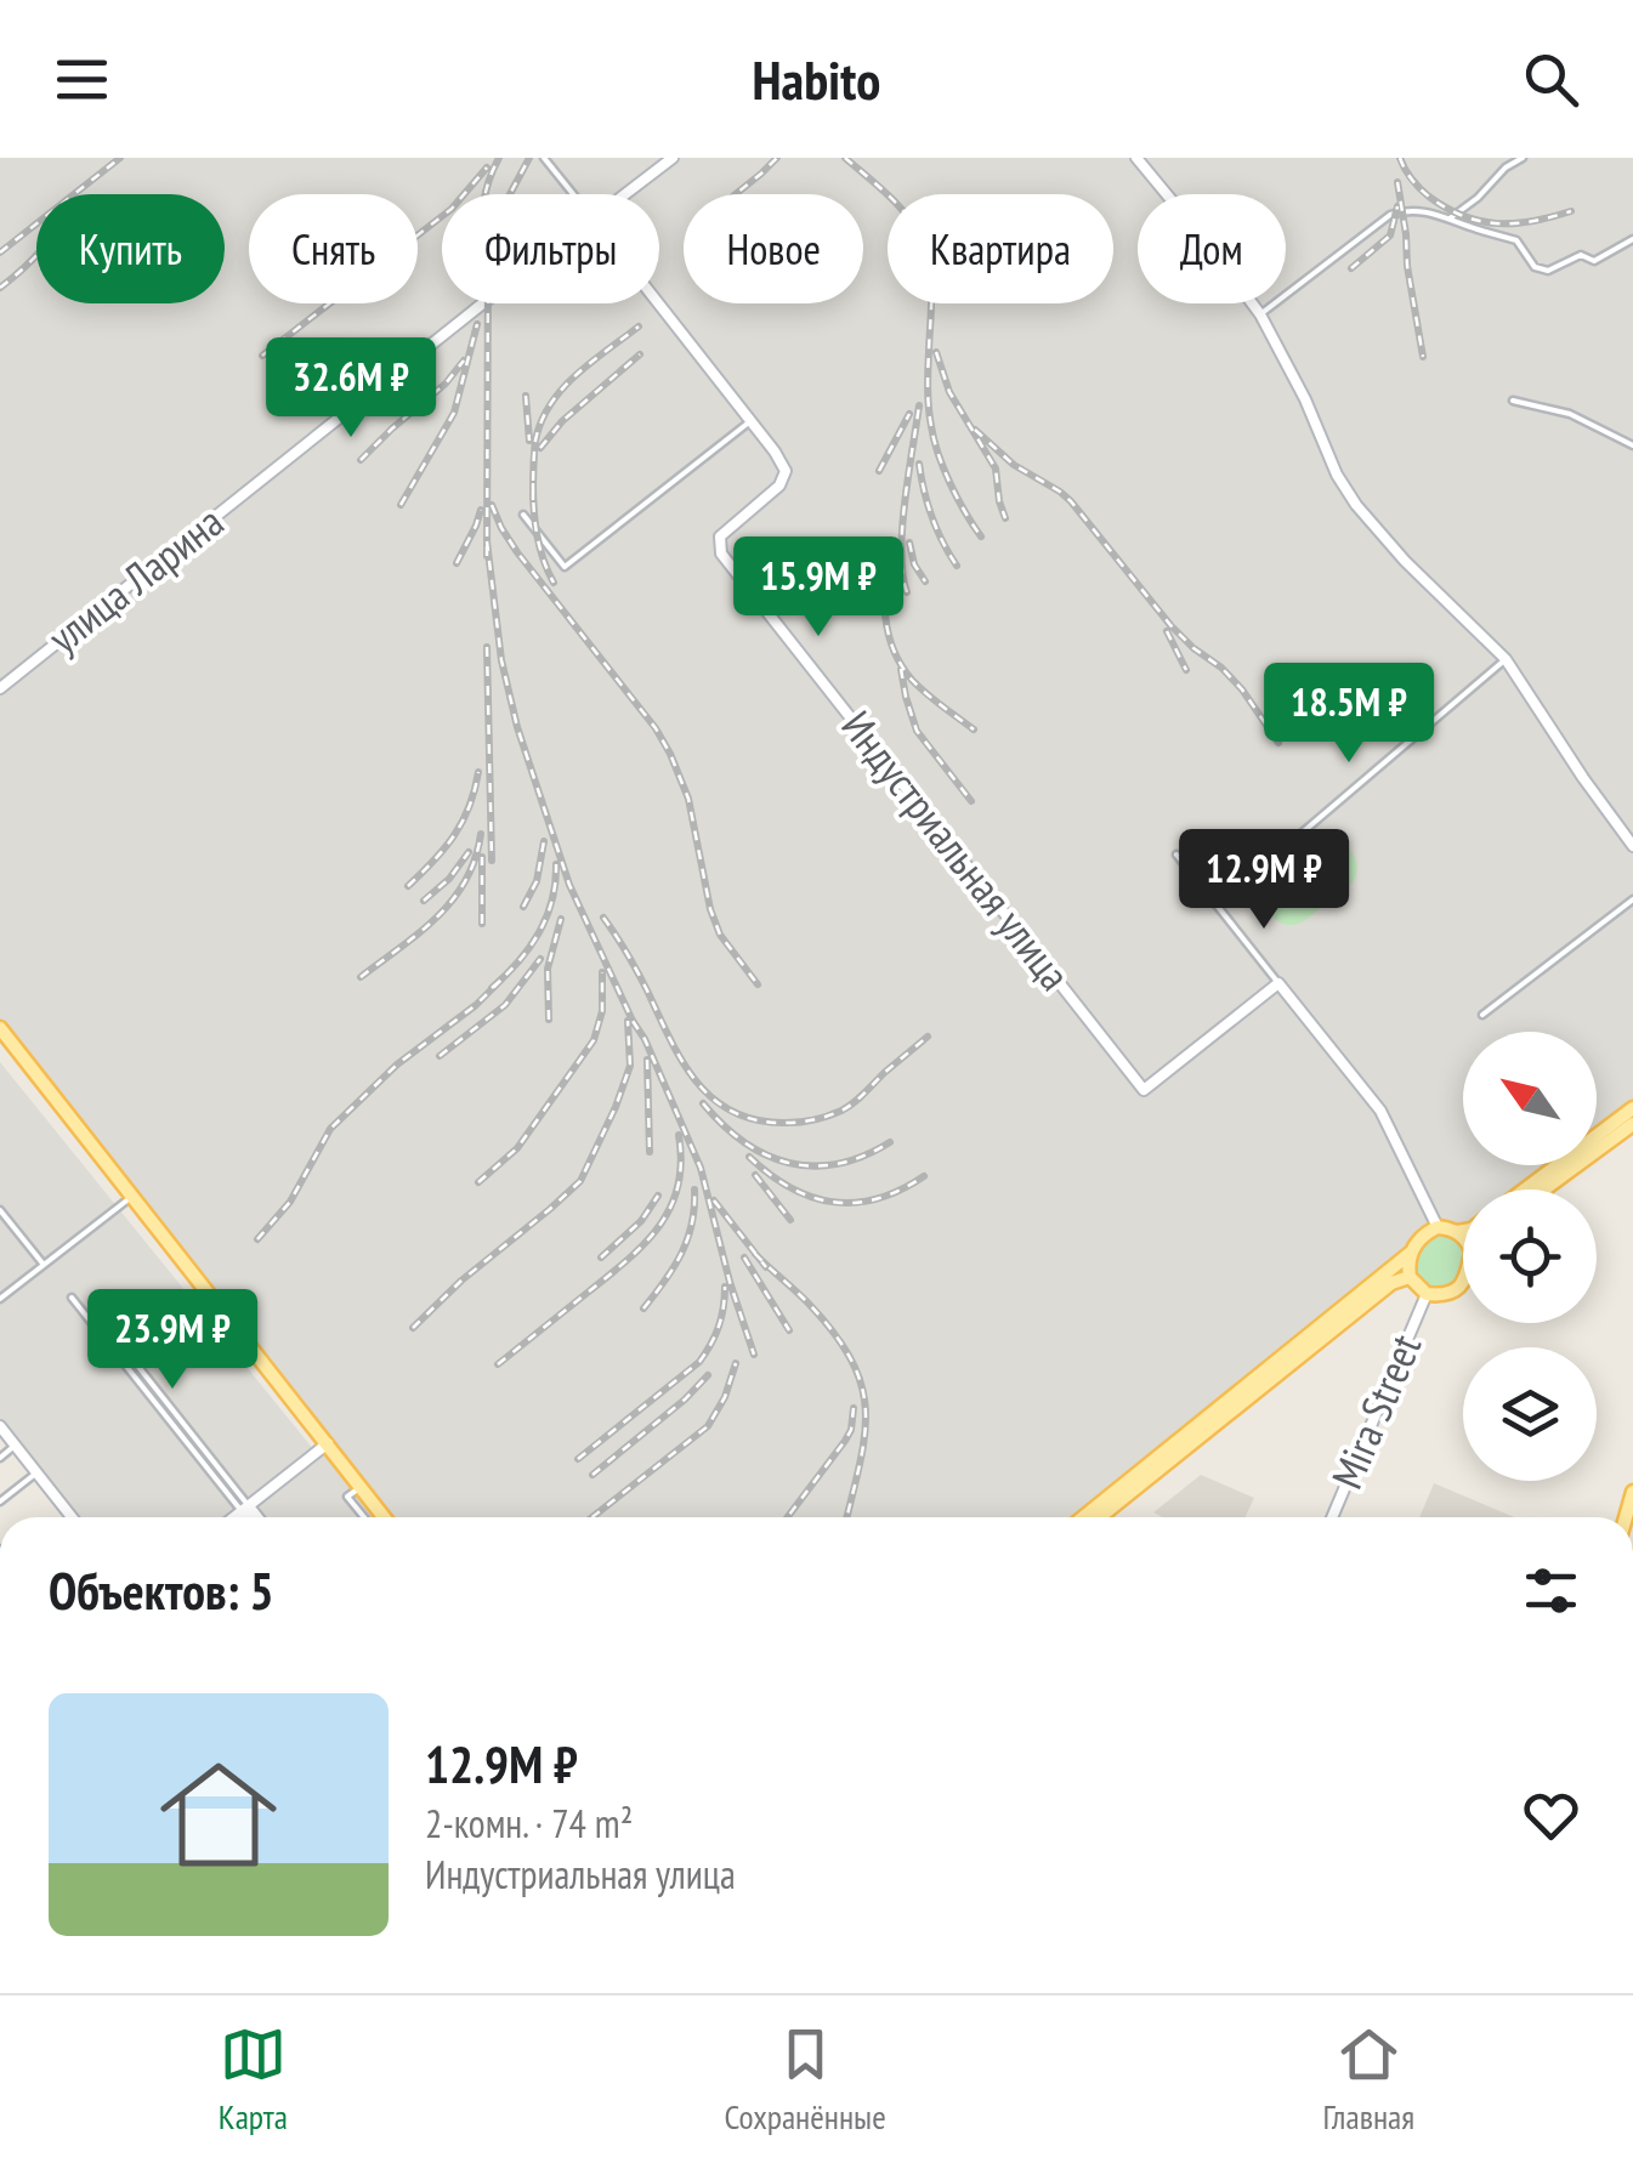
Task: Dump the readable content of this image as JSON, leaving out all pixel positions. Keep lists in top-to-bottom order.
{
  "streets": {
    "street": ["улица Ларина", "Индустриальная улица", "Mira Street"]
  },
  "north": "top left",
  "page": {
    "header": "Habito",
    "chip": [
      "Купить",
      "Снять",
      "Фильтры",
      "Новое",
      "Квартира",
      "Дом"
    ],
    "price": [
      "32.6M ₽",
      "15.9M ₽",
      "18.5M ₽",
      "12.9M ₽",
      "23.9M ₽"
    ],
    "heading": "Объектов: 5",
    "list": [
      {
        "name": "12.9M ₽",
        "note": "2-комн. · 74 m² · Индустриальная улица"
      }
    ],
    "tabs": ["Карта", "Сохранённые", "Главная"]
  }
}
